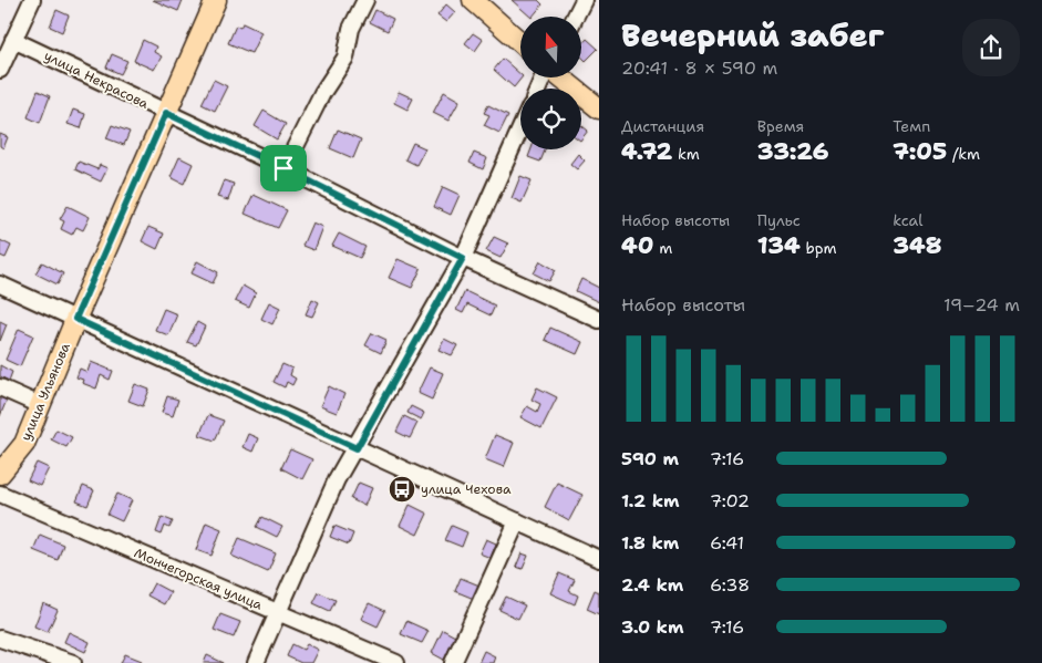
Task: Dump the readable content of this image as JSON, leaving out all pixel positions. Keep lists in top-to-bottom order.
{
  "streets": {
    "main road": ["улица Ульянова"],
    "street": ["улица Некрасова", "Мончегорская улица"]
  },
  "crossings": [
    ["улица Некрасова", "улица Ульянова"]
  ],
  "places": {
    "bus stop": ["улица Чехова"]
  },
  "north": "top",
  "page": {
    "heading": ["Вечерний забег", "20:41 · 8 × 590 m"],
    "stats": [
      ["Дистанция", "4.72 km"],
      ["Время", "33:26"],
      ["Темп", "7:05 /km"],
      ["Набор высоты", "40 m"],
      ["Пульс", "134 bpm"],
      ["kcal", "348"]
    ],
    "chart": ["Набор высоты", "19–24 m"],
    "list": [
      {
        "name": "590 m",
        "note": "7:16"
      },
      {
        "name": "1.2 km",
        "note": "7:02"
      },
      {
        "name": "1.8 km",
        "note": "6:41"
      },
      {
        "name": "2.4 km",
        "note": "6:38"
      },
      {
        "name": "3.0 km",
        "note": "7:16"
      }
    ]
  }
}
